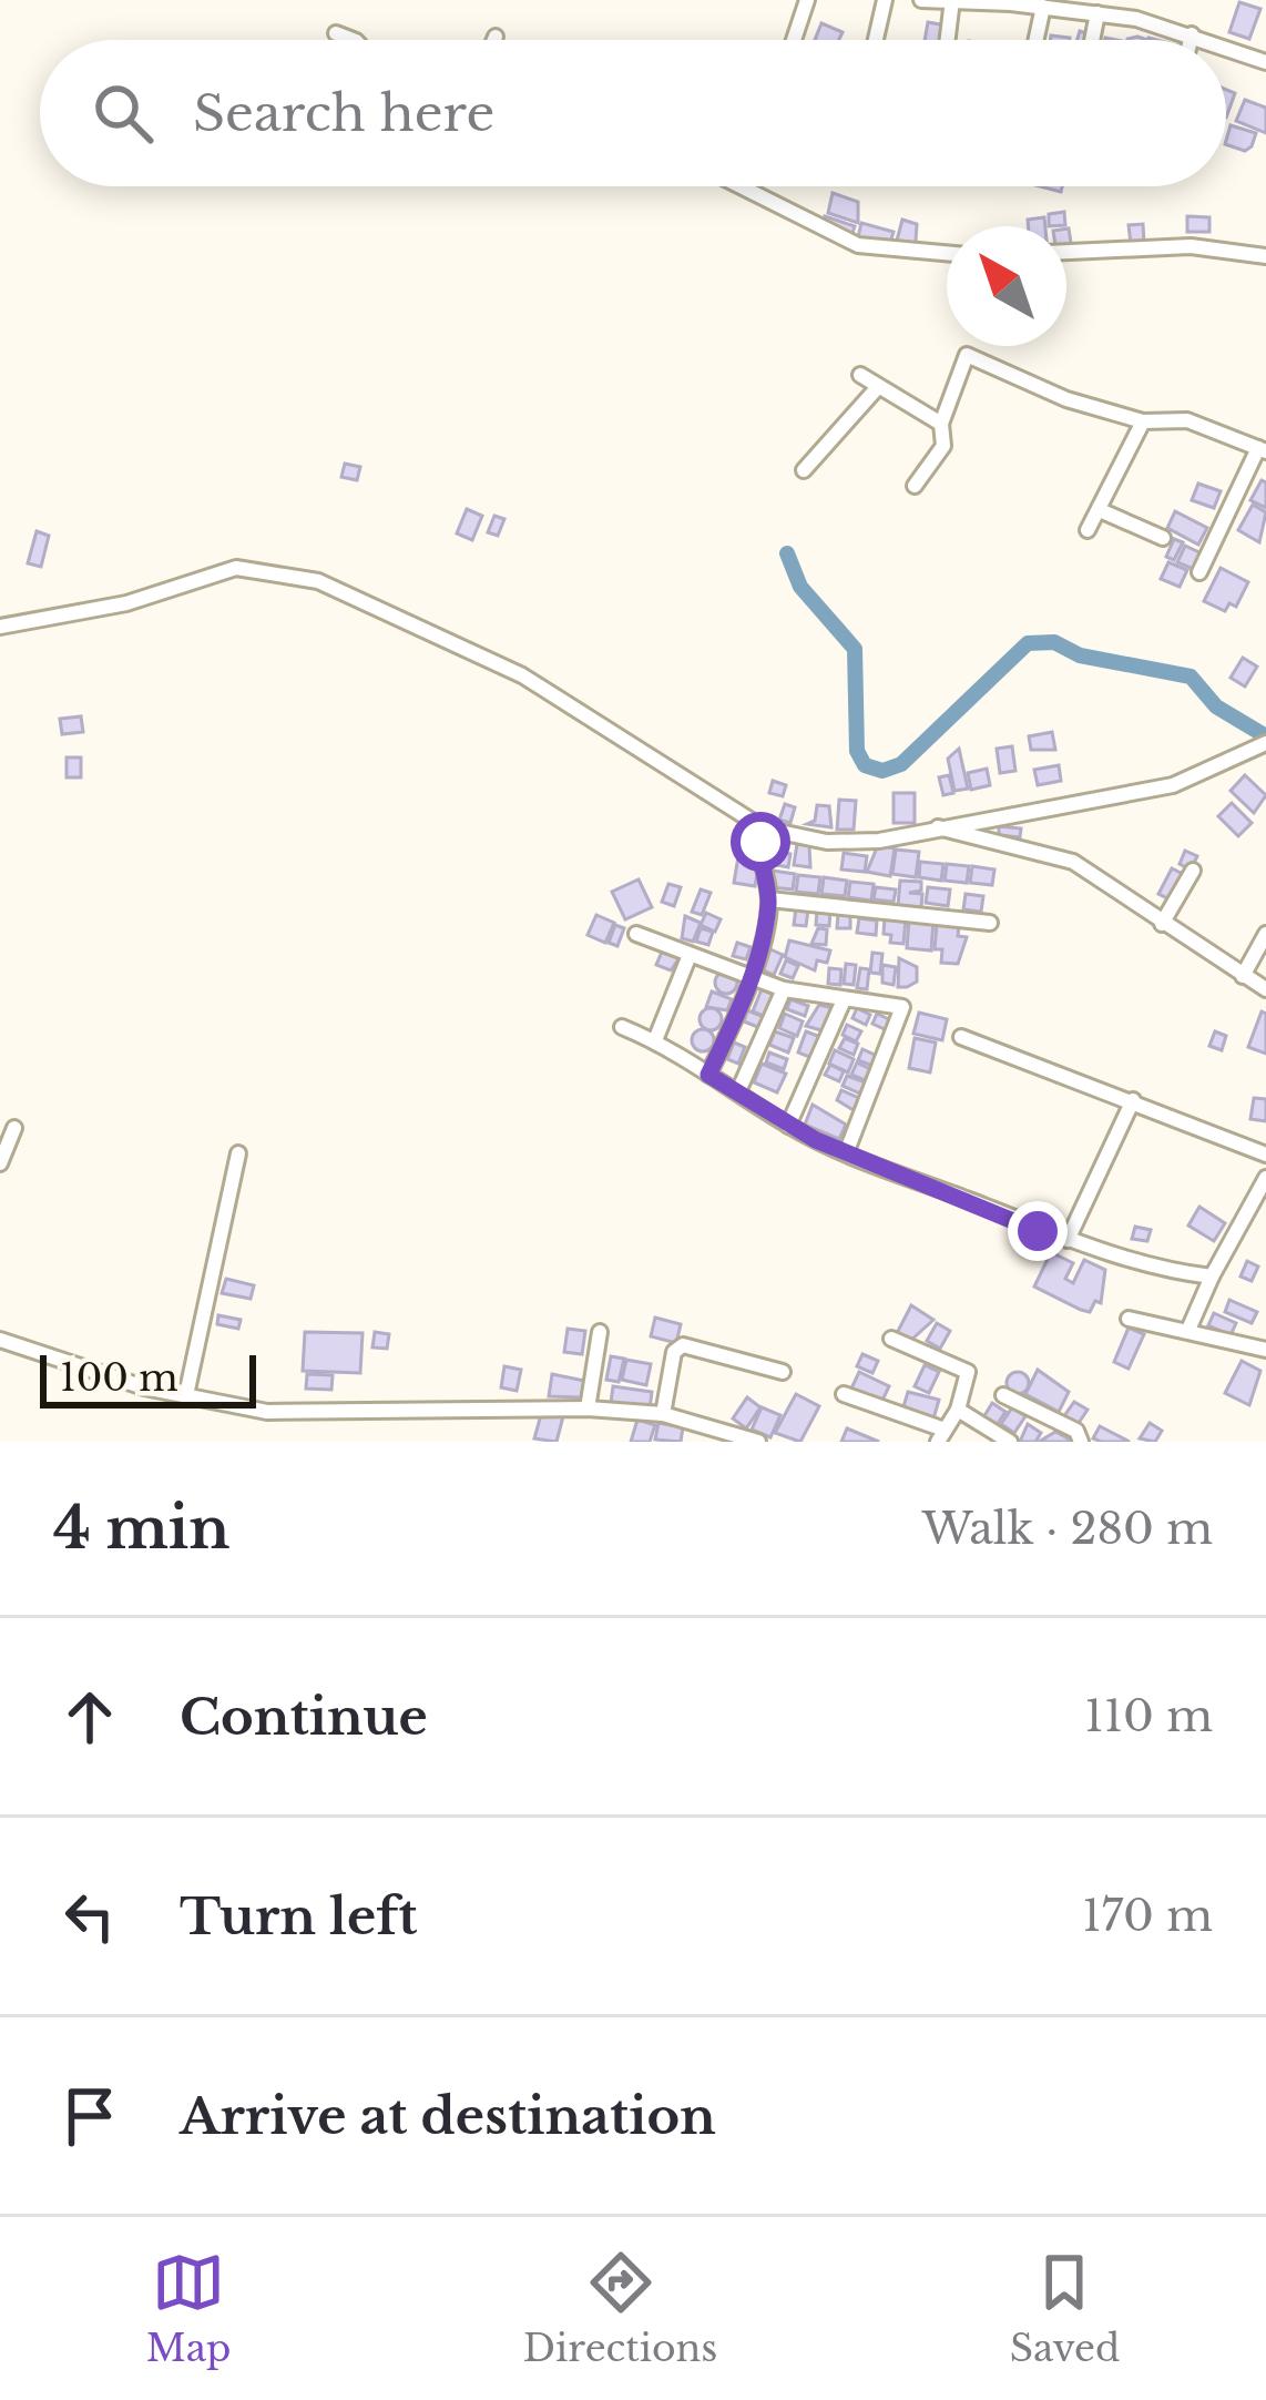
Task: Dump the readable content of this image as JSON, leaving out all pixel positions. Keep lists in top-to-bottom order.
{
  "scale_bar": "100 m",
  "north": "top left",
  "page": {
    "search": "Search here",
    "scale": "100 m",
    "heading": ["4 min", "Walk · 280 m"],
    "list": [
      ["Continue", "110 m"],
      ["Turn left", "170 m"],
      "Arrive at destination"
    ],
    "nav": ["Map", "Directions", "Saved"]
  }
}
